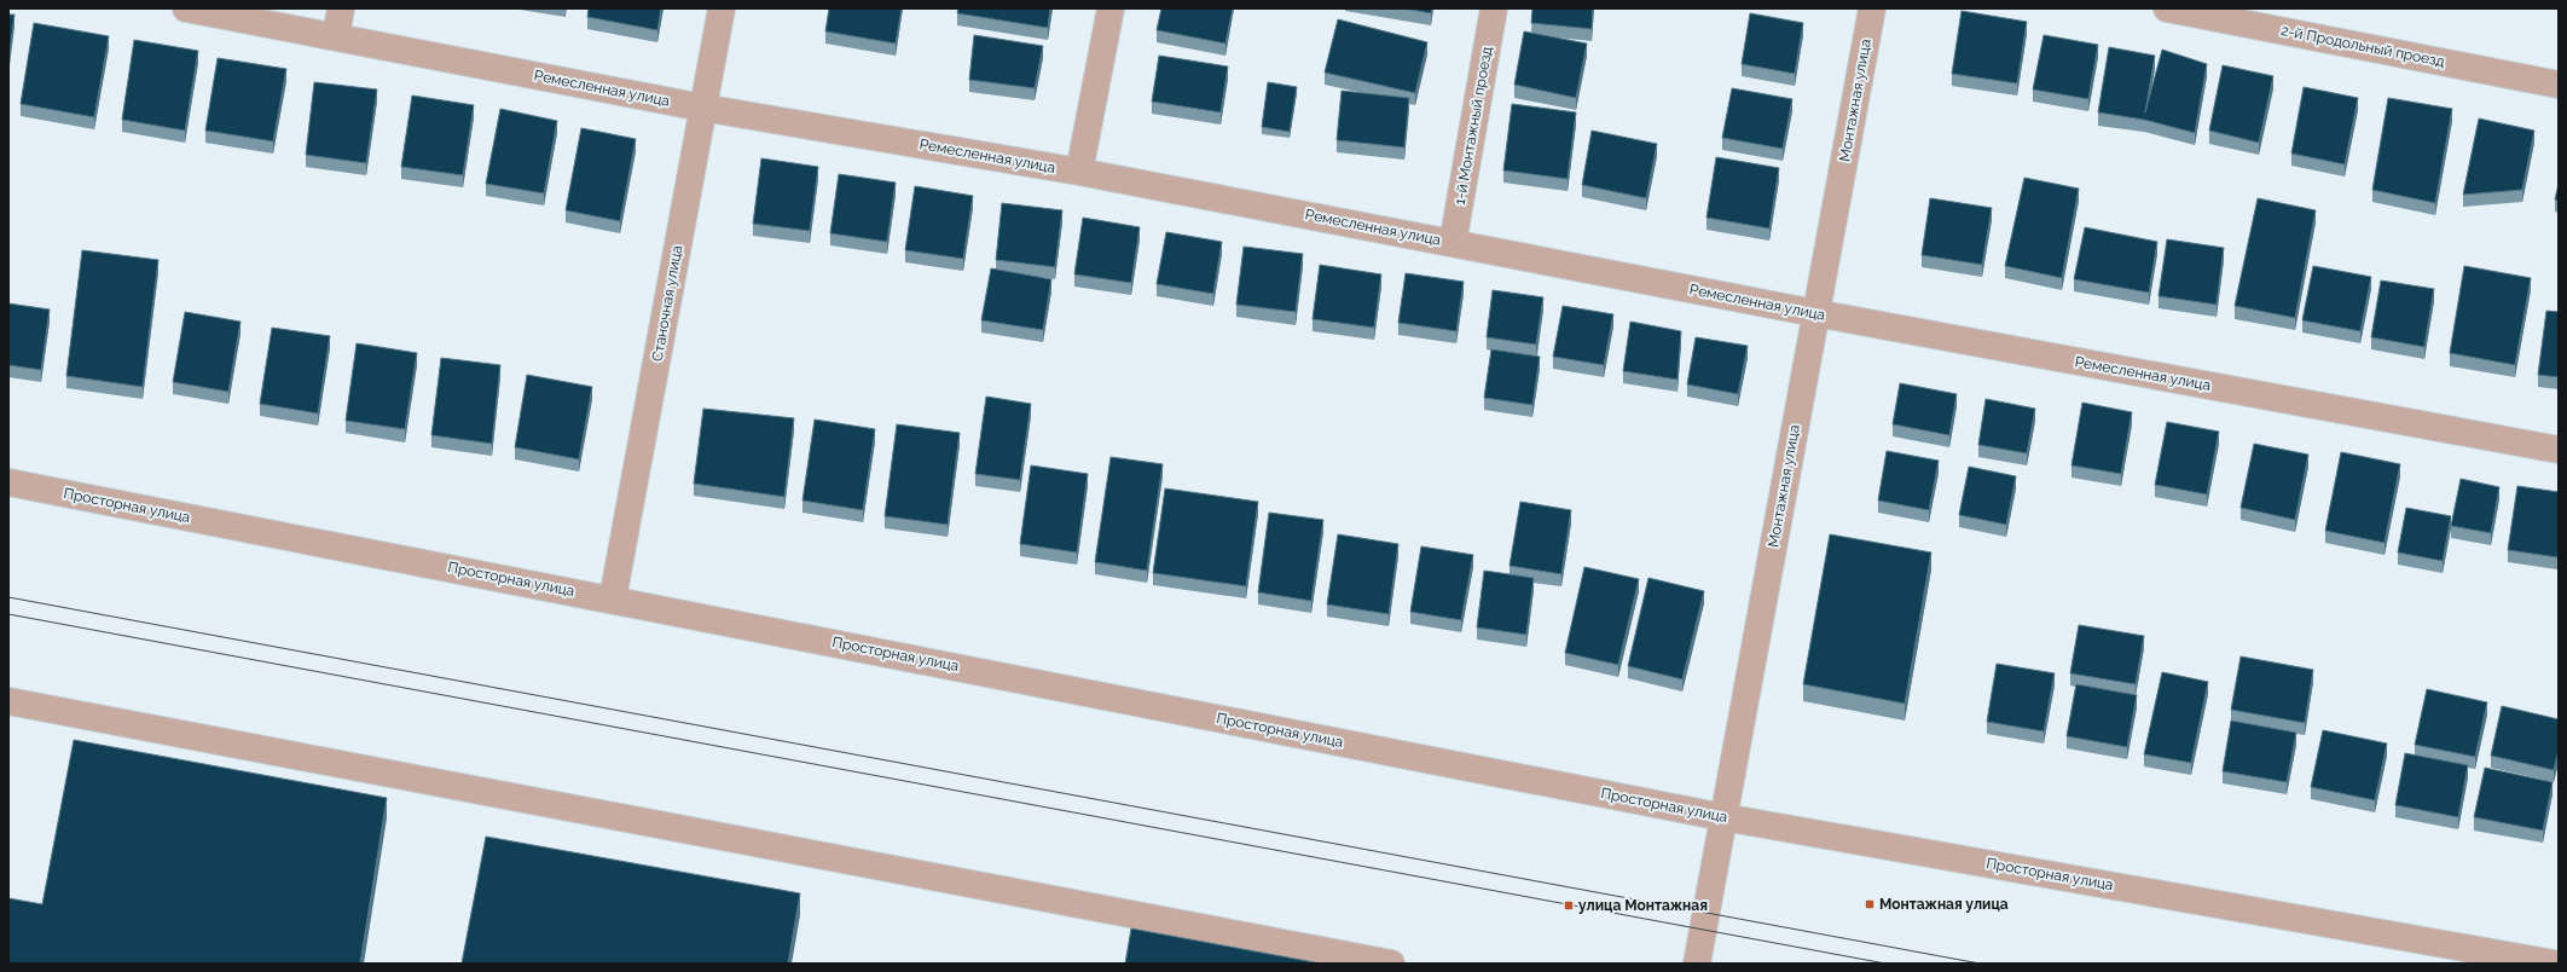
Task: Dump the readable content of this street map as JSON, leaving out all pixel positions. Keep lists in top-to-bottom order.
{
  "streets": {
    "street": [
      "2-й Продольный проезд",
      "Ремесленная улица",
      "Монтажная улица",
      "1-й Монтажный проезд",
      "Станочная улица",
      "Просторная улица"
    ]
  },
  "crossings": [
    ["Ремесленная улица", "Монтажная улица"],
    ["Ремесленная улица", "1-й Монтажный проезд"],
    ["Ремесленная улица", "Станочная улица"],
    ["Монтажная улица", "Просторная улица"],
    ["Станочная улица", "Просторная улица"]
  ],
  "places": {
    "transit": ["Монтажная улица", "улица Монтажная"]
  }
}
